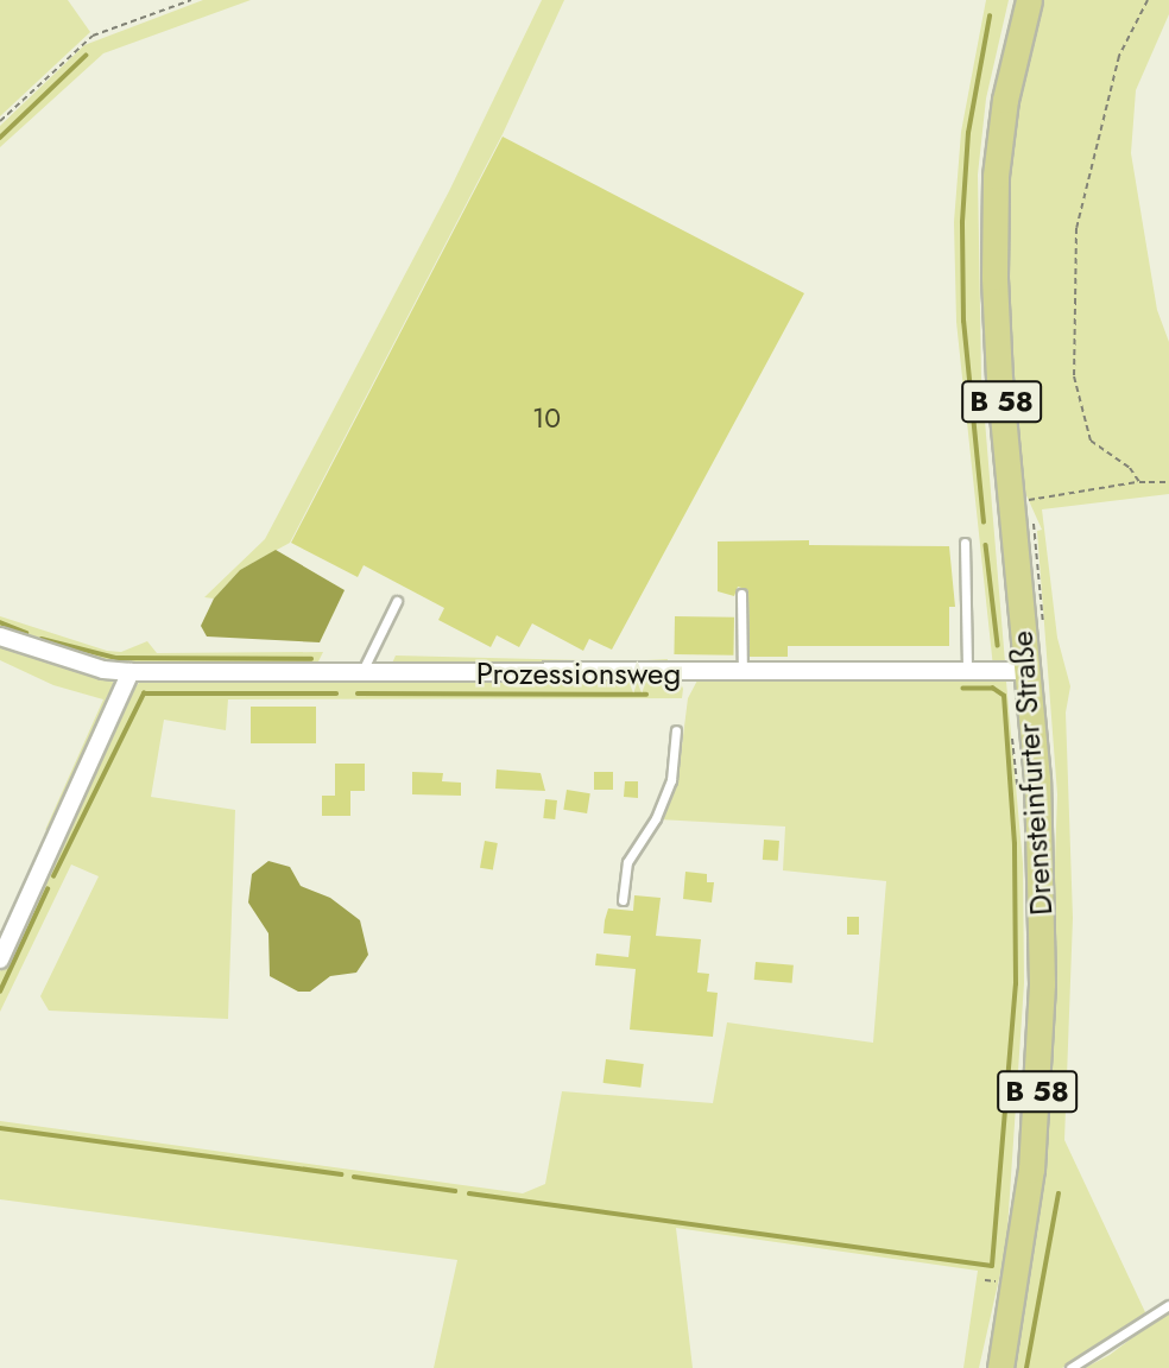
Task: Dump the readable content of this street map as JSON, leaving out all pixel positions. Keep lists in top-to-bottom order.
{
  "streets": {
    "main road": ["B 58", "Drensteinfurter Straße"],
    "street": ["Prozessionsweg"]
  },
  "crossings": [
    ["Prozessionsweg", "Drensteinfurter Straße"]
  ],
  "house_numbers": ["10"]
}
